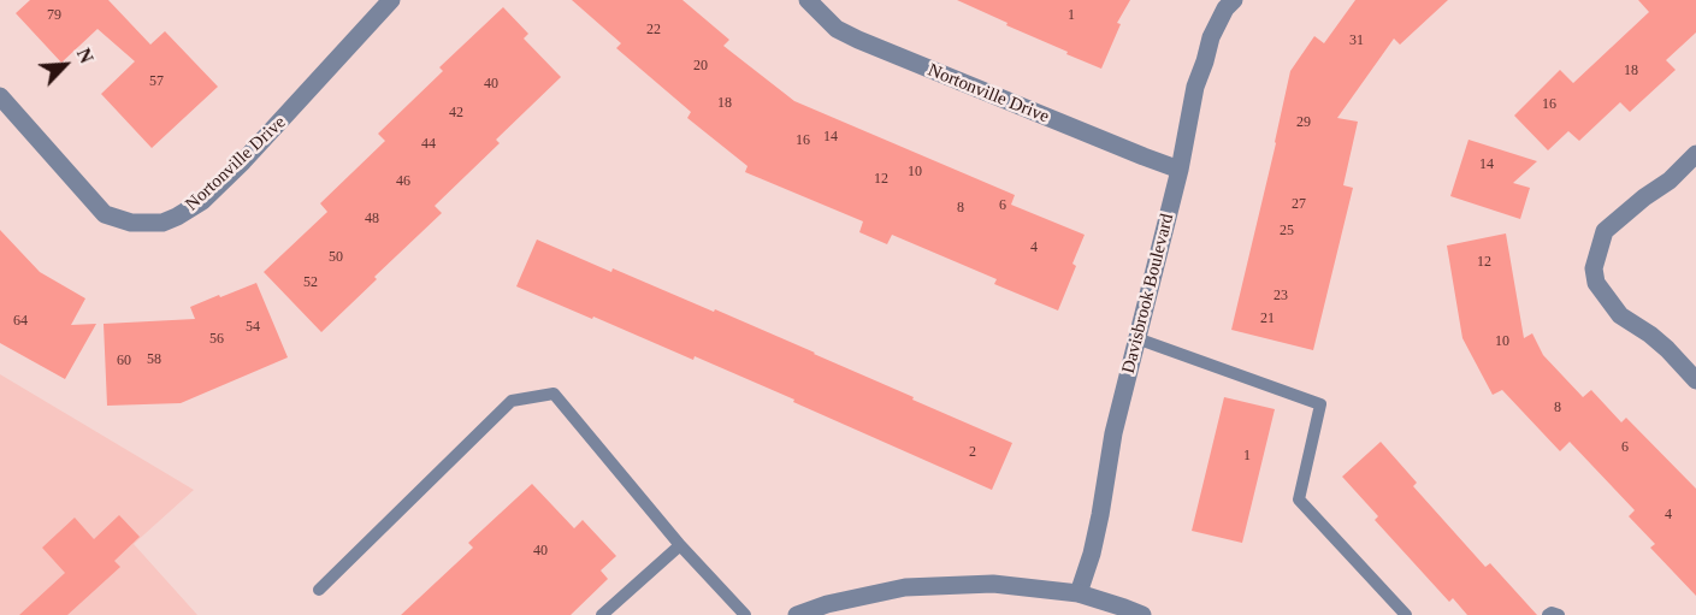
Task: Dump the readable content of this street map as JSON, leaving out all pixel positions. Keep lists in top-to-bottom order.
{
  "streets": {
    "street": ["Nortonville Drive", "Davisbrook Boulevard"]
  },
  "crossings": [
    ["Nortonville Drive", "Davisbrook Boulevard"]
  ],
  "house_numbers": [
    "79",
    "1",
    "22",
    "31",
    "20",
    "18",
    "57",
    "40",
    "18",
    "16",
    "42",
    "29",
    "14",
    "16",
    "44",
    "14",
    "10",
    "12",
    "46",
    "27",
    "6",
    "8",
    "48",
    "25",
    "4",
    "50",
    "12",
    "52",
    "23",
    "21",
    "64",
    "54",
    "56",
    "10",
    "58",
    "60",
    "8",
    "6",
    "2",
    "1",
    "4",
    "40"
  ],
  "north": "top right"
}
